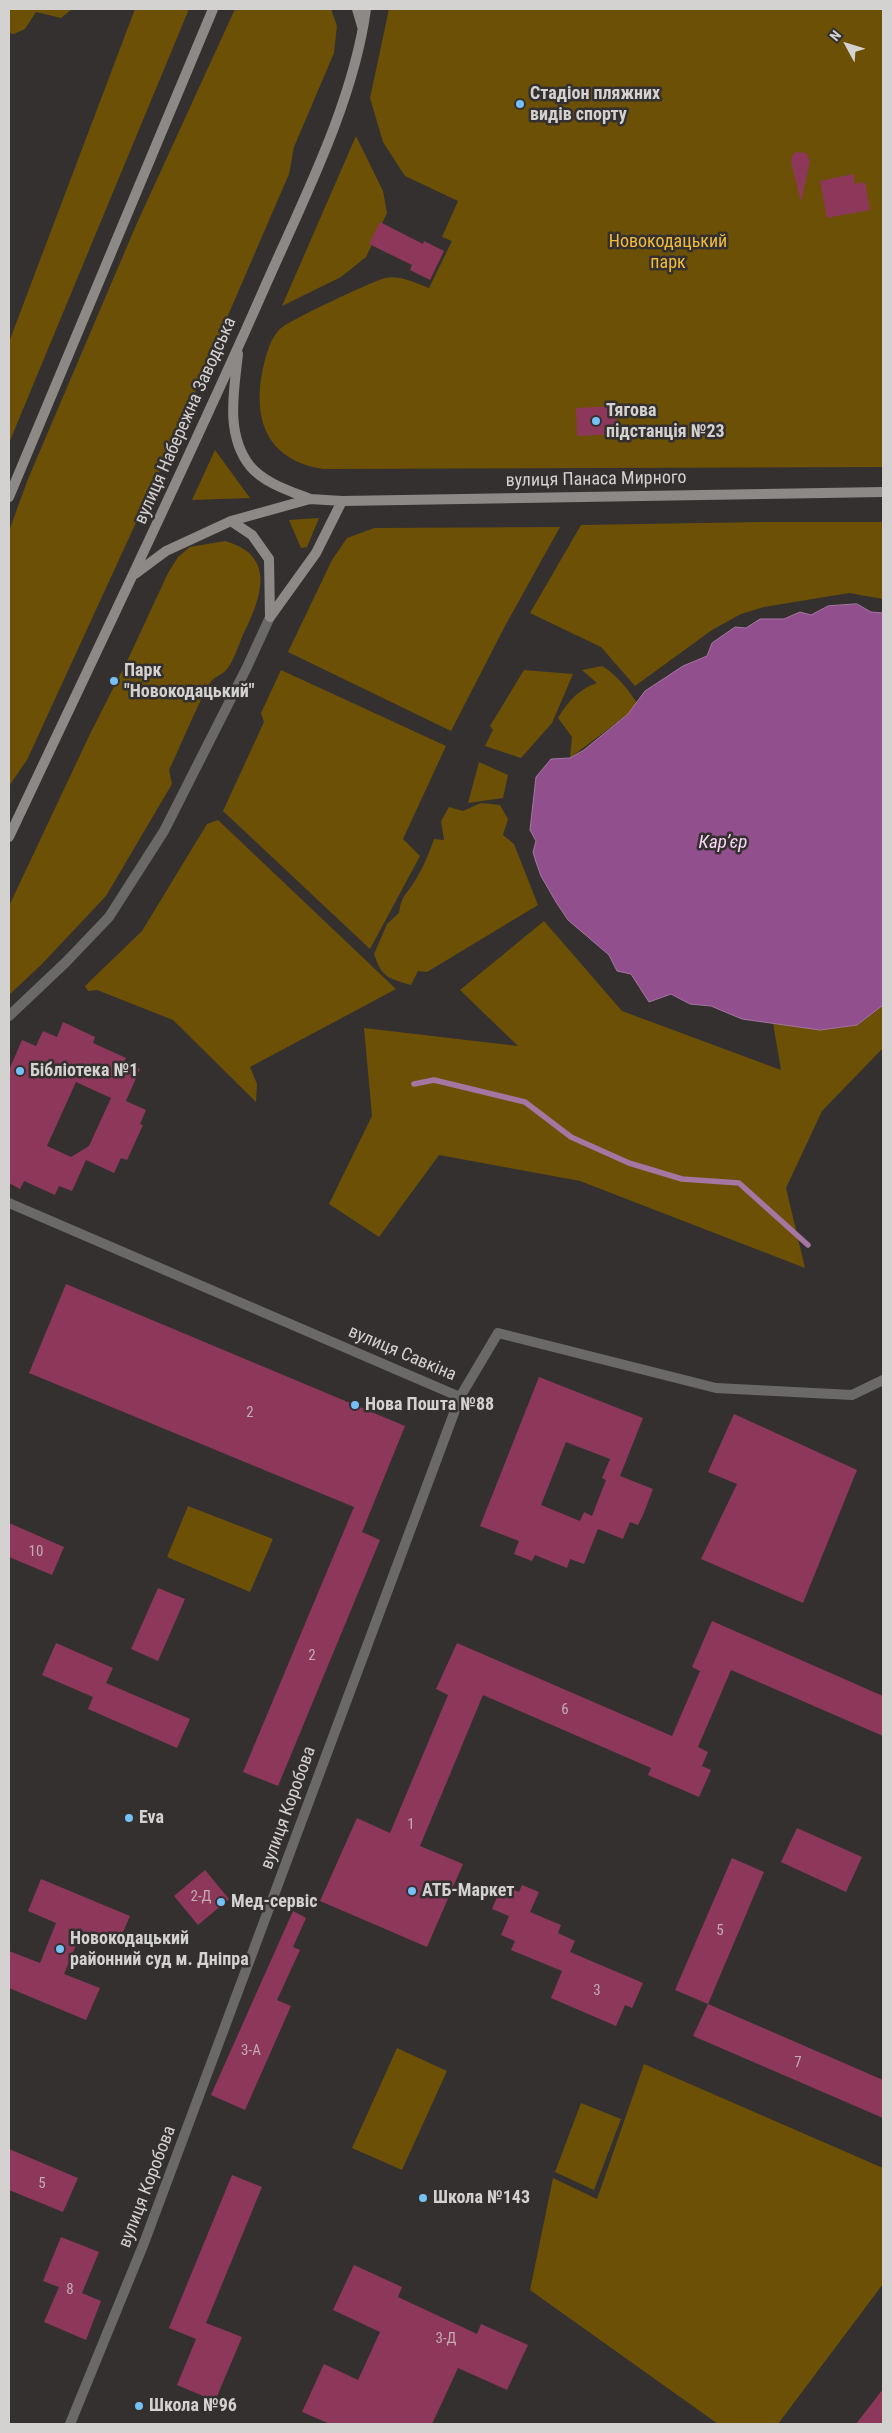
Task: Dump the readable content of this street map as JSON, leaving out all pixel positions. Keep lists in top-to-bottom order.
{
  "streets": {
    "main road": ["вулиця Набережна Заводська", "вулиця Панаса Мирного"],
    "street": ["вулиця Савкіна", "вулиця Коробова"]
  },
  "crossings": [
    ["вулиця Савкіна", "вулиця Коробова"]
  ],
  "water": ["Кар’єр"],
  "parks": ["Новокодацький парк"],
  "places": [
    "Стадіон пляжних видів спорту",
    "Тягова пiдстанцiя №23",
    "Парк \"Новокодацький\"",
    "Бібліотека №1",
    "Нова Пошта №88",
    "Eva",
    "АТБ-Маркет",
    "Мед-сервіс",
    "Новокодацький районний суд м. Дніпра",
    "Школа №143",
    "Школа №96"
  ],
  "house_numbers": [
    "2",
    "10",
    "2",
    "6",
    "1",
    "2-Д",
    "5",
    "3",
    "3-А",
    "7",
    "5",
    "8",
    "3-Д"
  ],
  "north": "top left"
}
